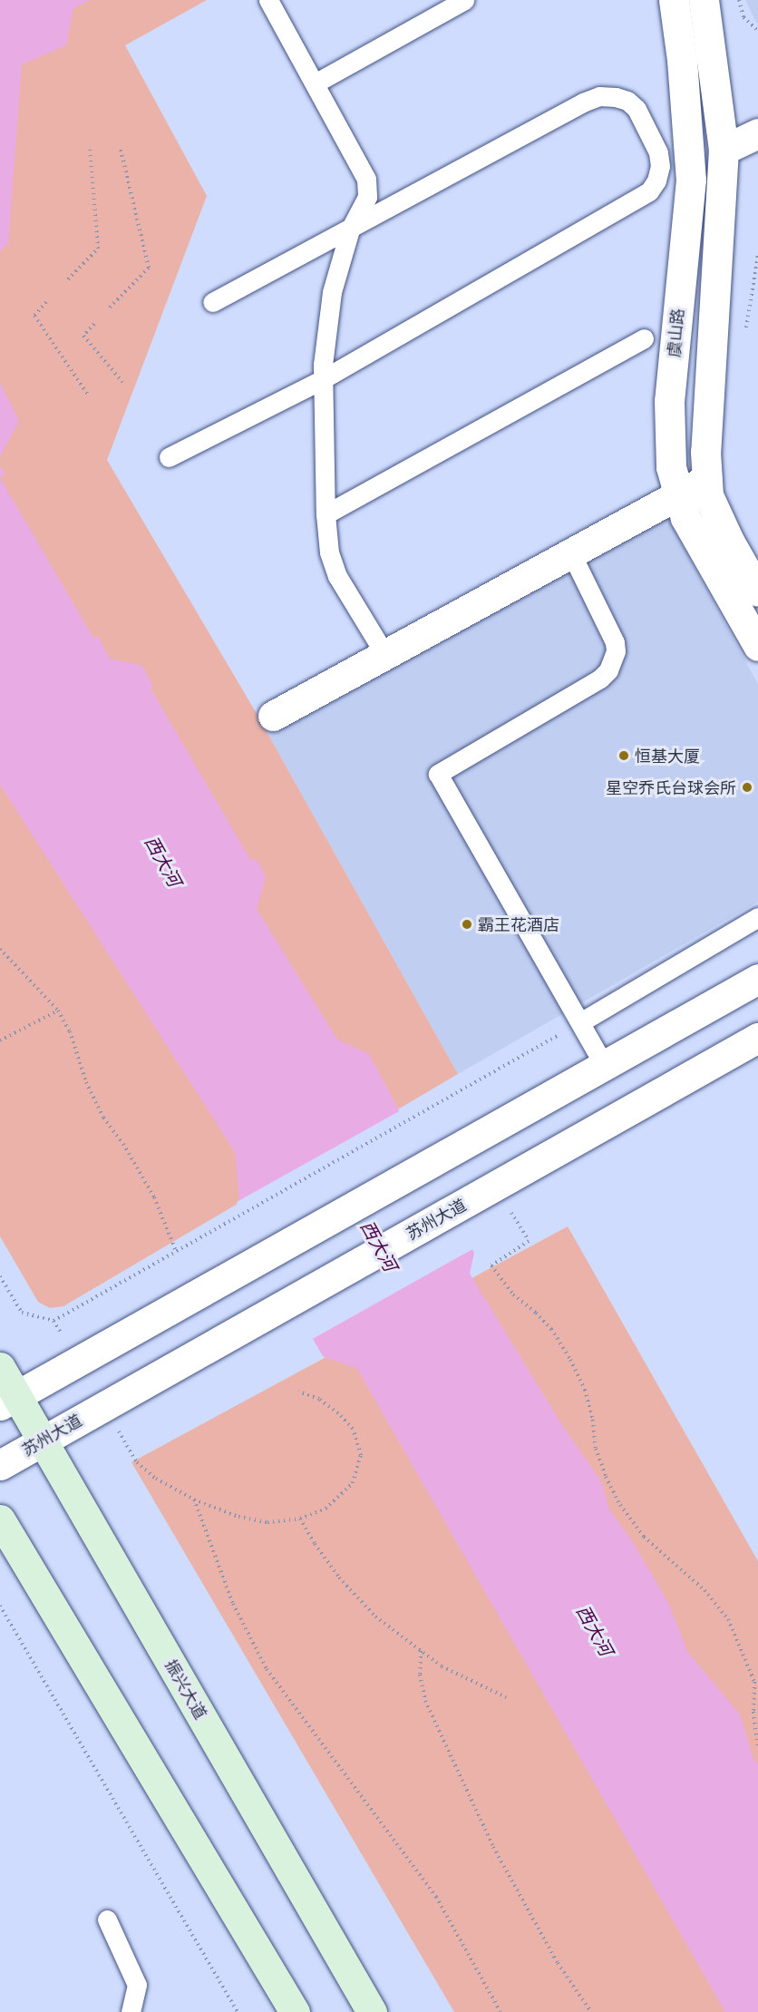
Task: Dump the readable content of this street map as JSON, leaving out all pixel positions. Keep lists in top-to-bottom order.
{
  "streets": {
    "main road": ["振兴大道"],
    "street": ["虞山路", "苏州大道"]
  },
  "crossings": [
    ["苏州大道", "振兴大道"]
  ],
  "water": ["西大河"],
  "places": ["恒基大厦", "星空乔氏台球会所", "霸王花酒店"]
}
